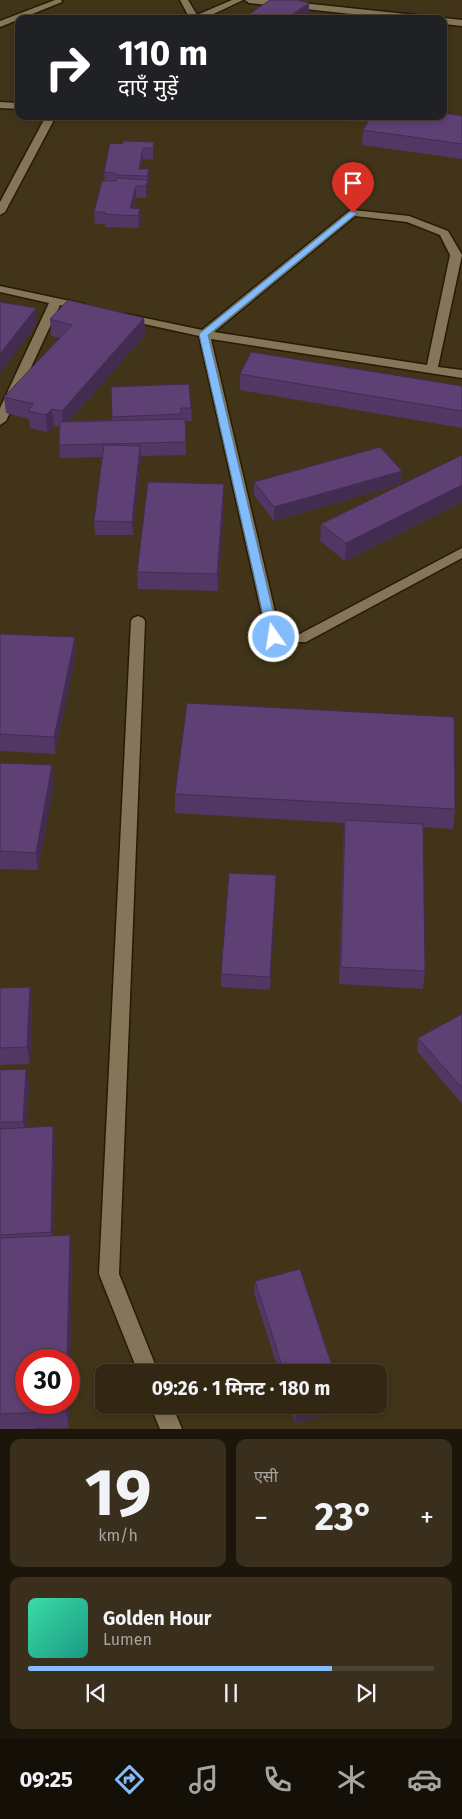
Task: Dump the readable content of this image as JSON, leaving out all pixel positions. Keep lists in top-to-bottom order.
{
  "page": {
    "turn": ["110 m", "दाएँ मुड़ें"],
    "limit": "30",
    "trip": "09:26 · 1 मिनट · 180 m",
    "tile": [
      ["19", "km/h"],
      "एसी"
    ],
    "heat": ["−", "23°", "+"],
    "song": ["Golden Hour", "Lumen"],
    "tabs": "09:25"
  }
}
